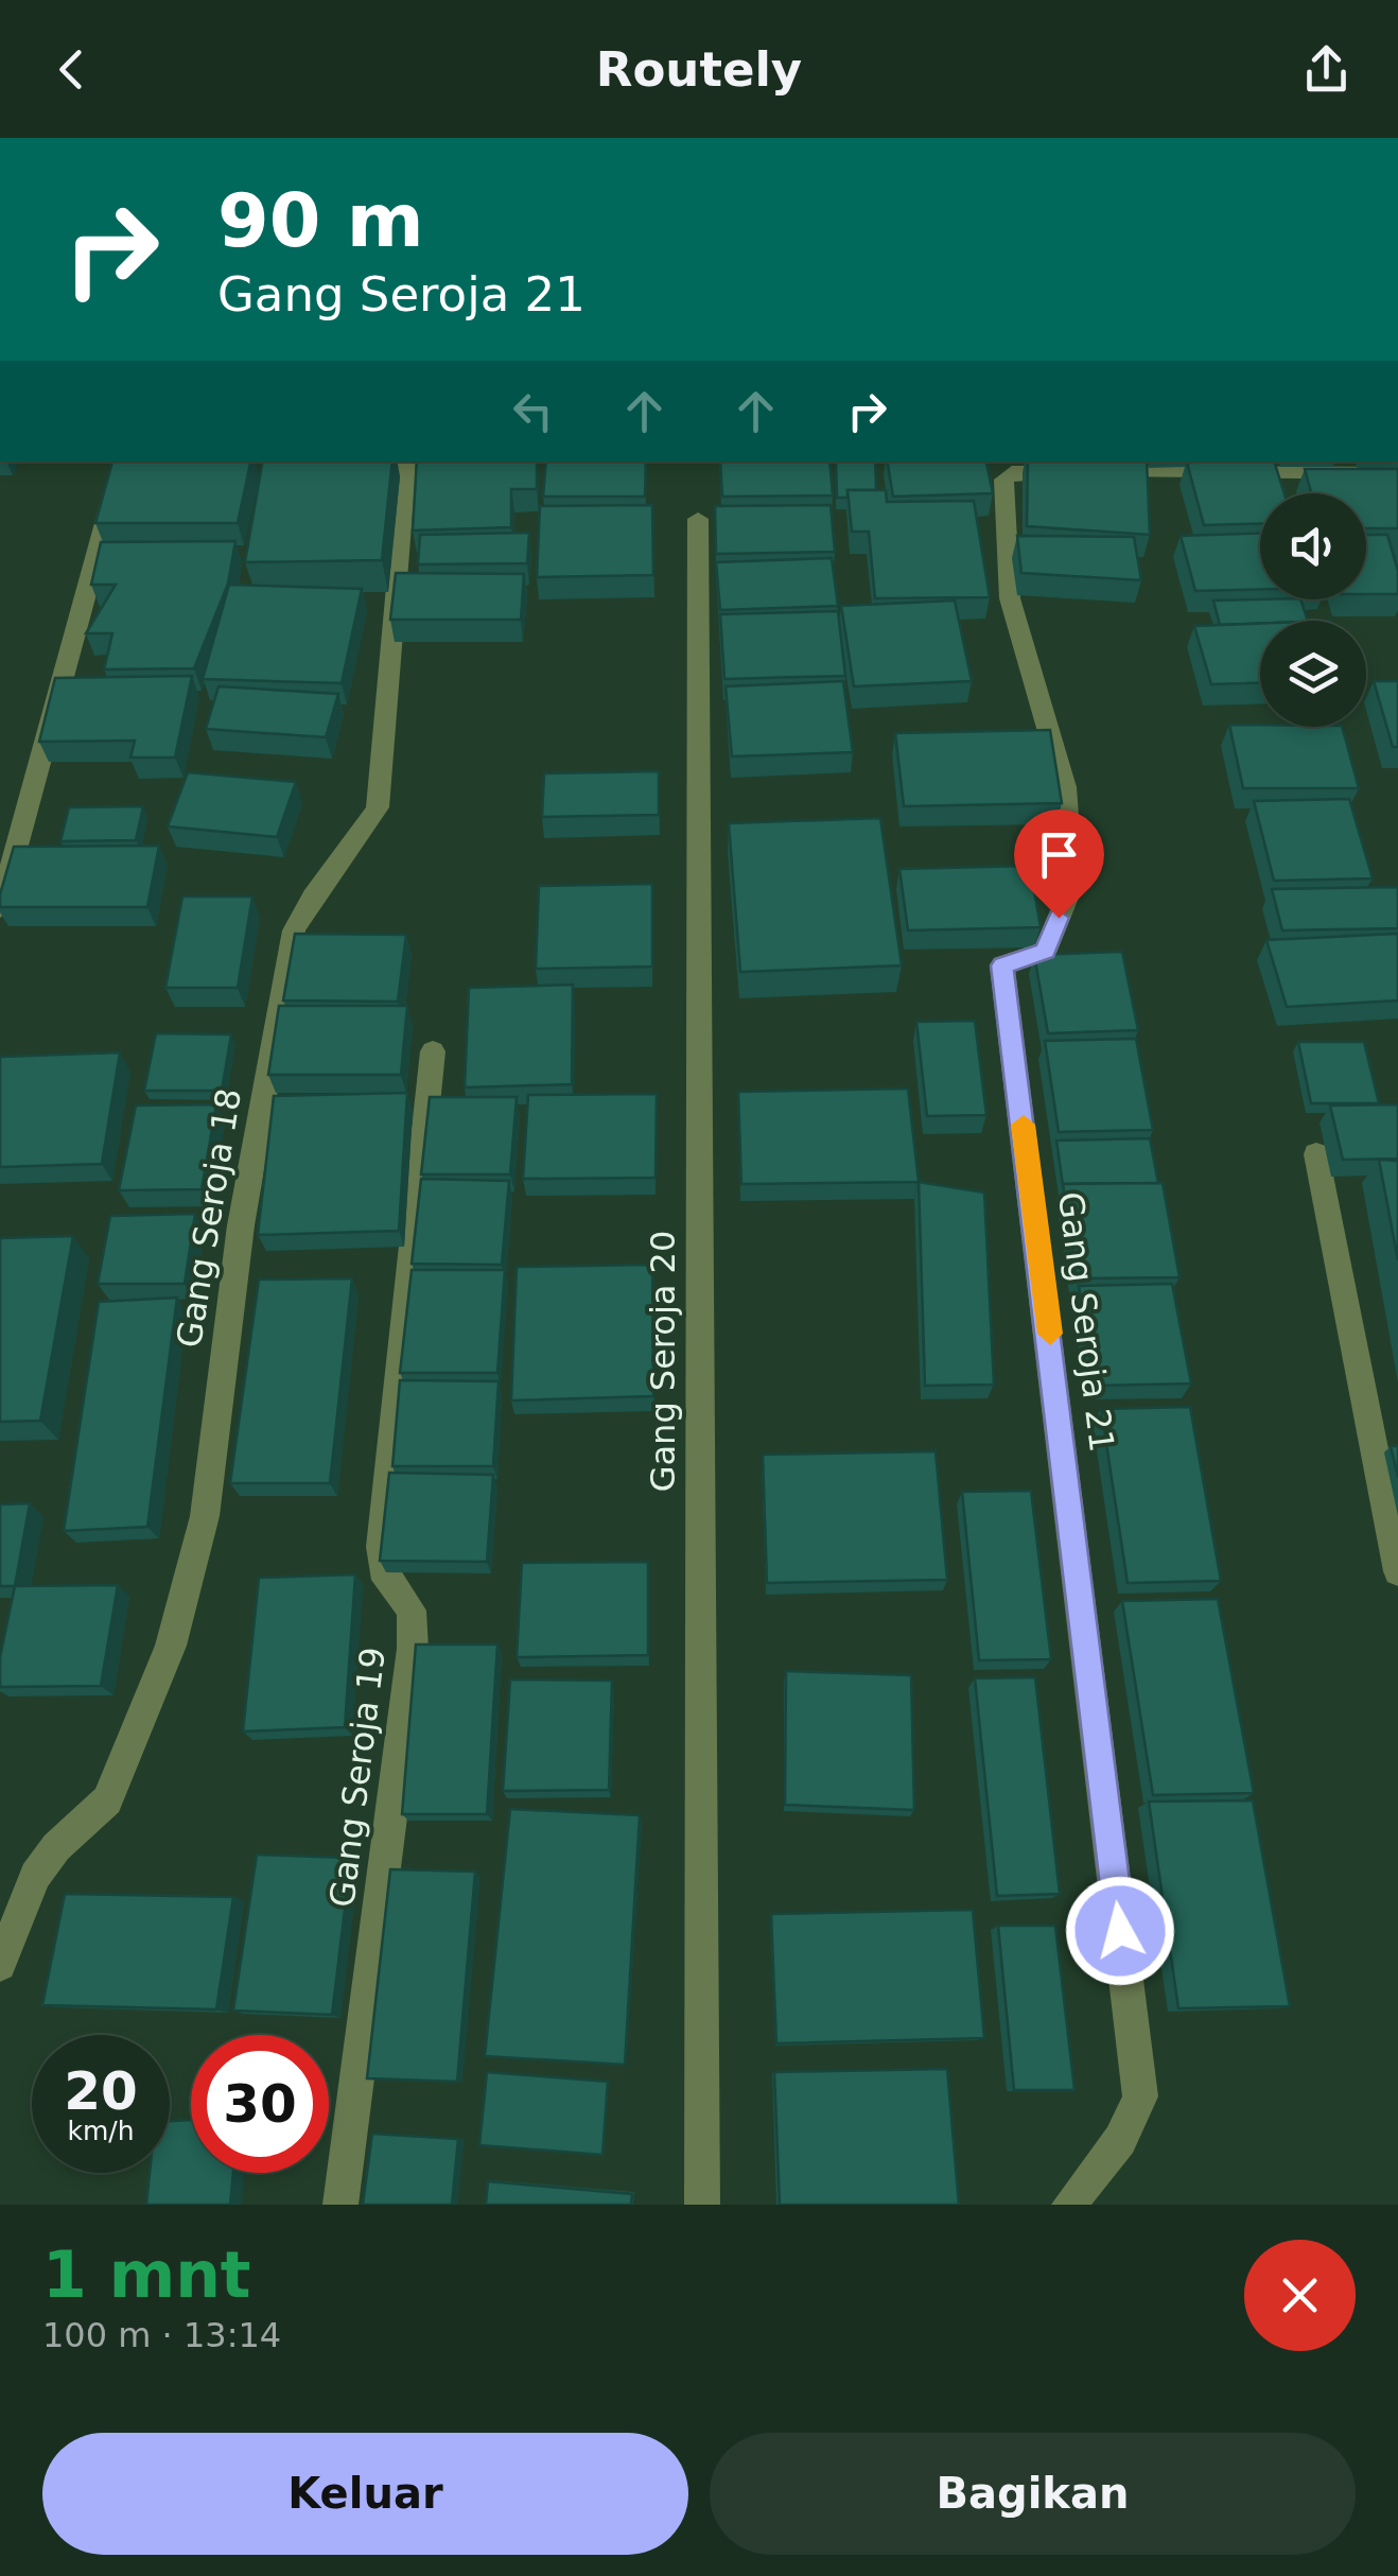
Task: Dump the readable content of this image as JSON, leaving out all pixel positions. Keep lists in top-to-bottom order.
{
  "streets": {
    "street": [
      "Gang Seroja 18",
      "Gang Seroja 21",
      "Gang Seroja 20",
      "Gang Seroja 19"
    ]
  },
  "page": {
    "header": "Routely",
    "turn": ["90 m", "Gang Seroja 21"],
    "speed": "20 km/h",
    "limit": "30",
    "heading": ["1 mnt", "100 m · 13:14"],
    "buttons": ["Keluar", "Bagikan"]
  }
}
